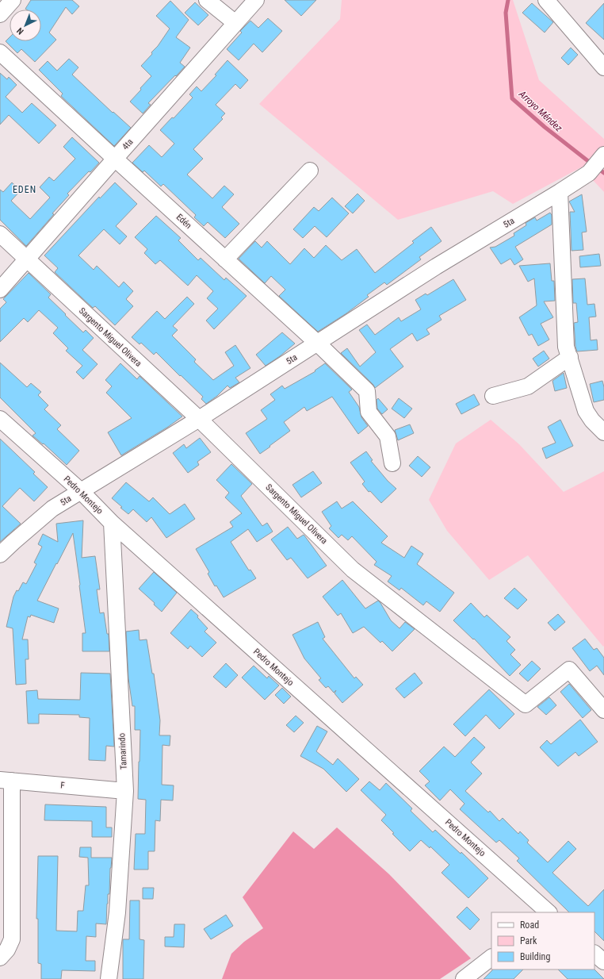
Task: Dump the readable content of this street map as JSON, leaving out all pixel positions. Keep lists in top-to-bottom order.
{
  "streets": {
    "street": [
      "4ta",
      "Edén",
      "5ta",
      "Sargento Miguel Olivera",
      "Pedro Montejo",
      "Tamarindo",
      "F"
    ]
  },
  "crossings": [
    ["4ta", "Edén"],
    ["4ta", "Sargento Miguel Olivera"],
    ["Edén", "5ta"],
    ["5ta", "Sargento Miguel Olivera"],
    ["5ta", "Pedro Montejo"],
    ["Pedro Montejo", "Tamarindo"],
    ["Tamarindo", "F"]
  ],
  "districts": ["EDEN"],
  "water": ["Arroyo Méndez"],
  "legend": ["Road", "Park", "Building"],
  "north": "bottom left"
}
